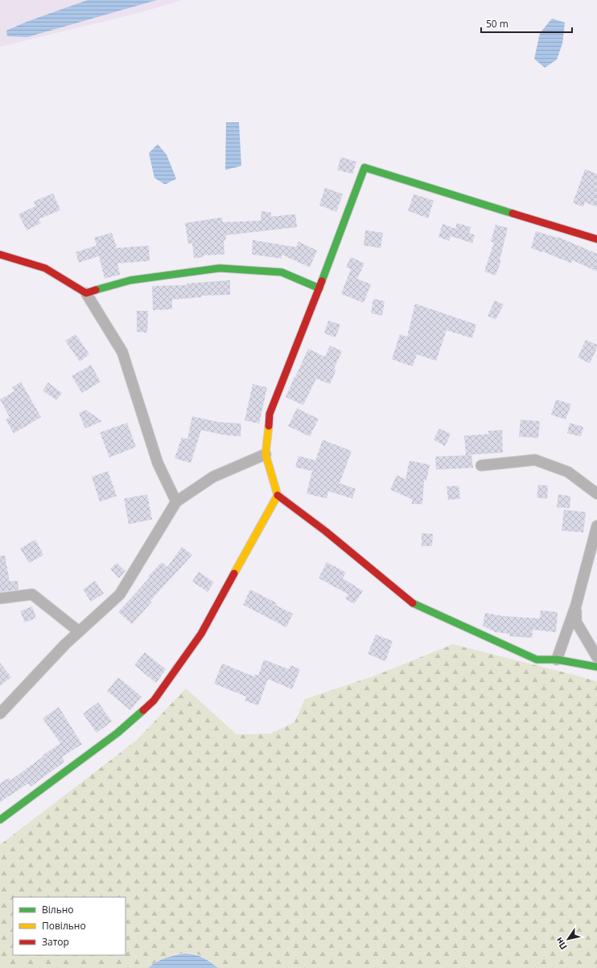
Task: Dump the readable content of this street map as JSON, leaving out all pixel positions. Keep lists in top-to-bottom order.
{
  "legend": ["Вільно", "Повільно", "Затор"],
  "scale_bar": "50 m",
  "north": "bottom left"
}
